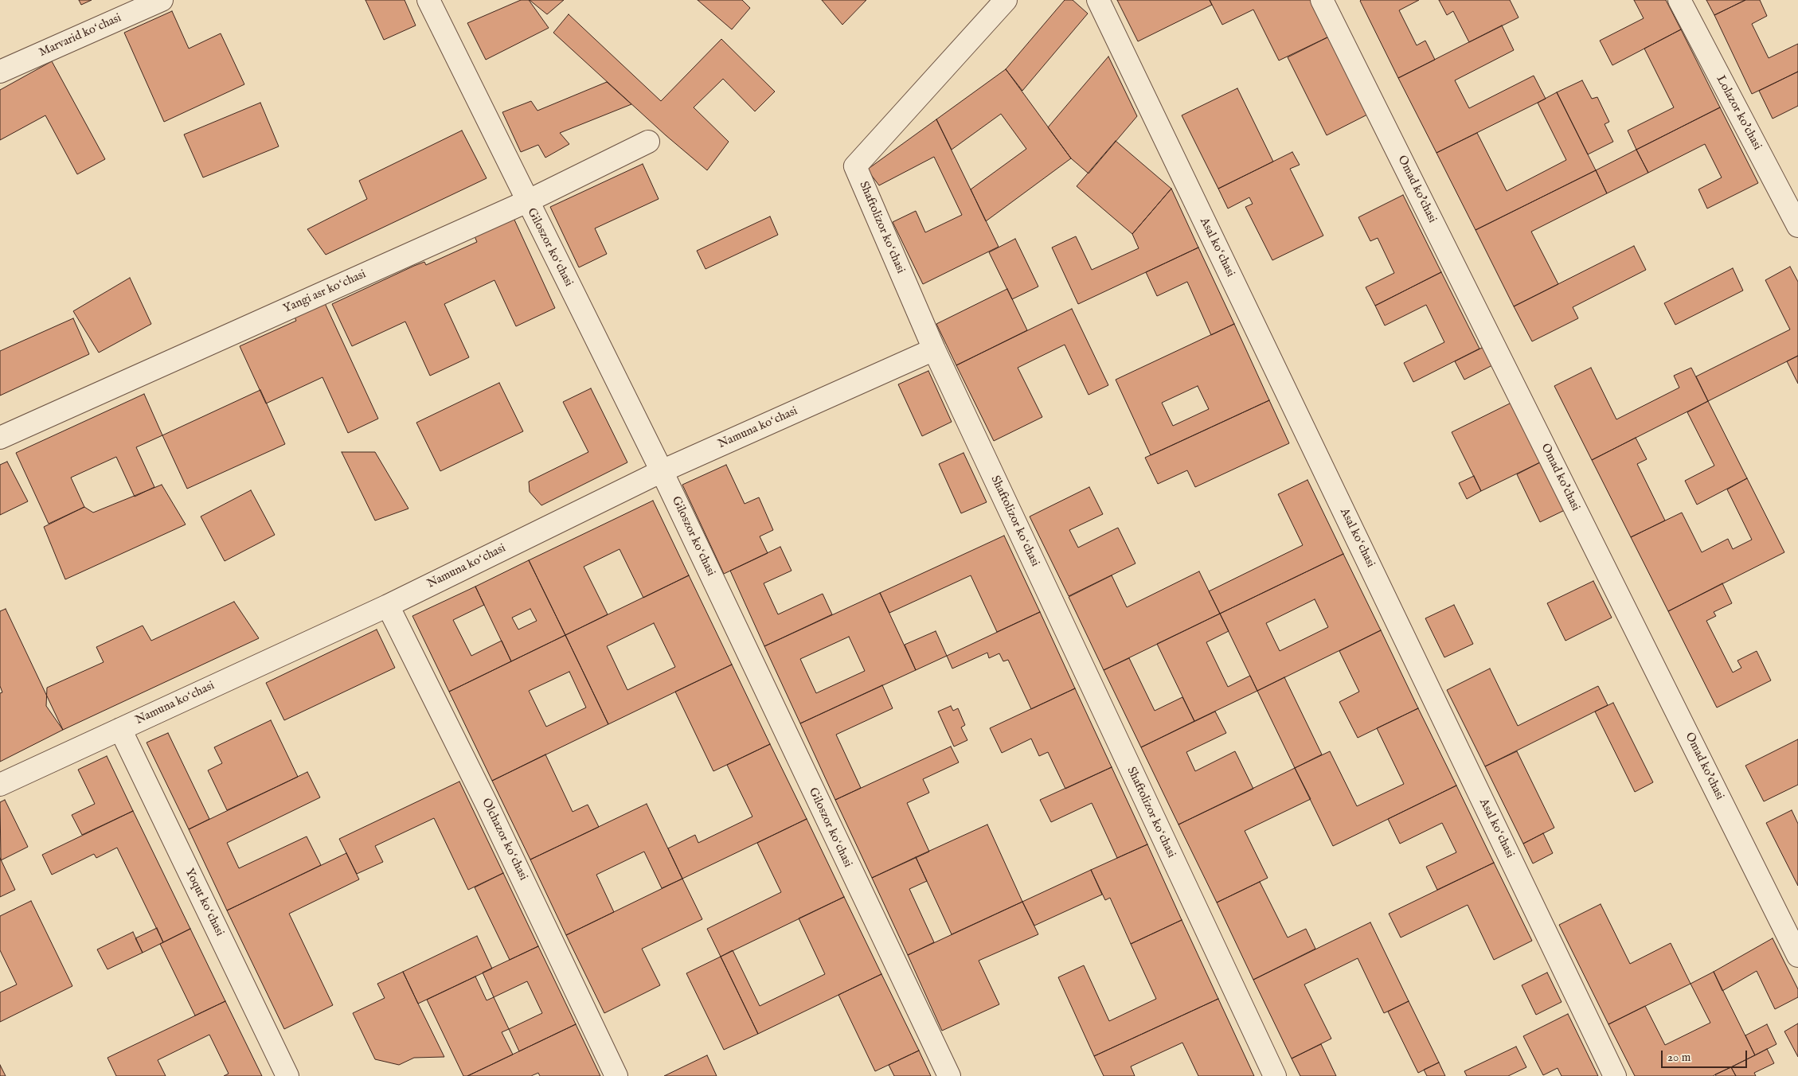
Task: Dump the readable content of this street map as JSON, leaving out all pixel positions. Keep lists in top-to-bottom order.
{
  "streets": {
    "street": [
      "Marvarid koʻchasi",
      "Lolazor ko'chasi",
      "Omad ko'chasi",
      "Shaftolizor koʻchasi",
      "Giloszor koʻchasi",
      "Asal koʻchasi",
      "Yangi asr koʻchasi",
      "Namuna koʻchasi",
      "Olchazor koʻchasi",
      "Yoqut koʻchasi"
    ]
  },
  "crossings": [
    ["Shaftolizor koʻchasi", "Namuna koʻchasi"],
    ["Giloszor koʻchasi", "Yangi asr koʻchasi"],
    ["Giloszor koʻchasi", "Namuna koʻchasi"],
    ["Namuna koʻchasi", "Olchazor koʻchasi"],
    ["Namuna koʻchasi", "Yoqut koʻchasi"]
  ],
  "scale_bar": "20 m"
}
